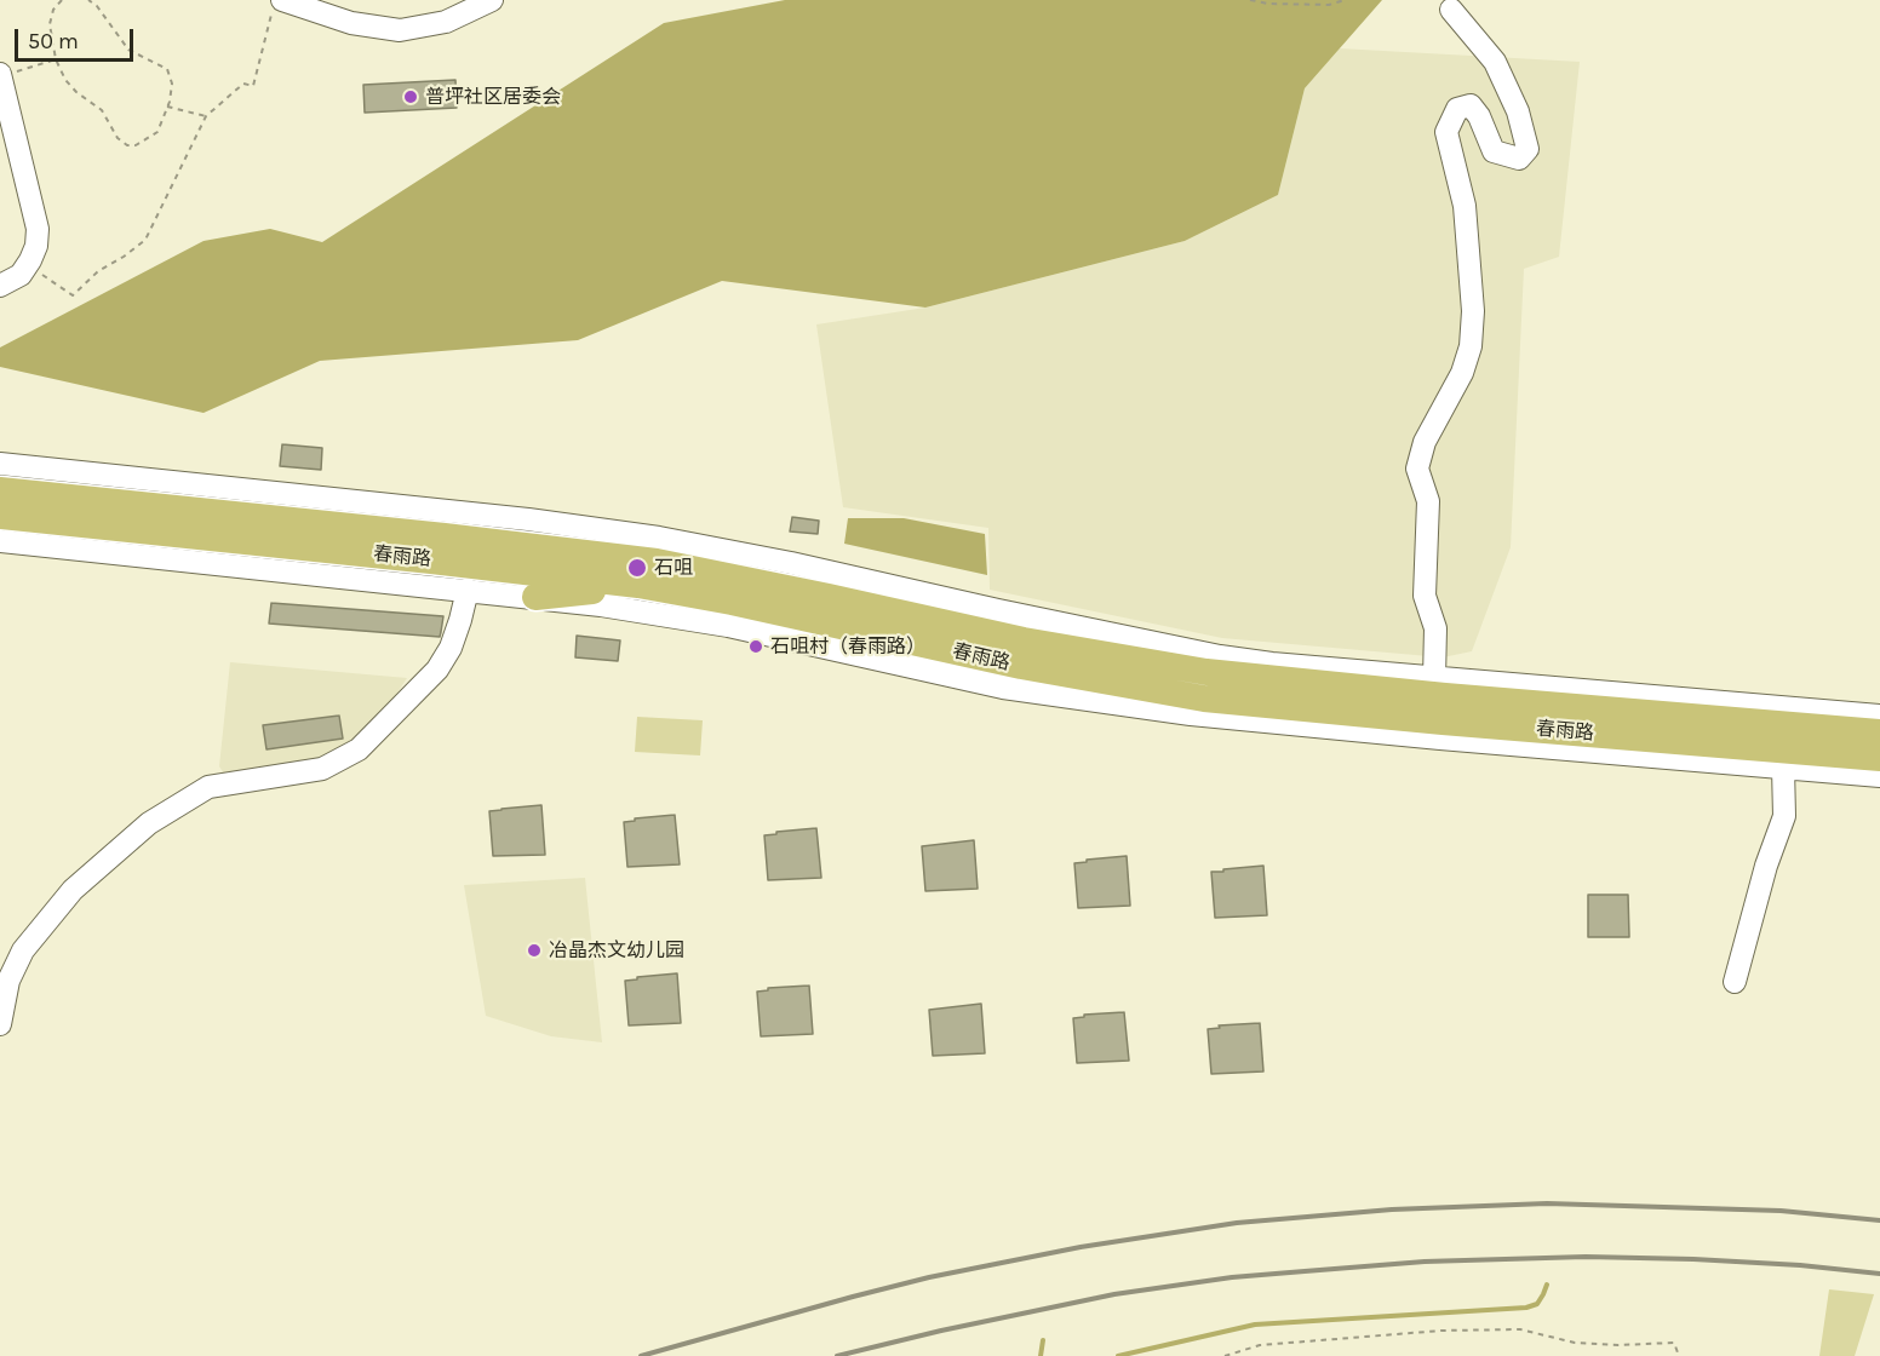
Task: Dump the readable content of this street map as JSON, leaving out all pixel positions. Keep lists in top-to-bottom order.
{
  "streets": {
    "main road": ["春雨路"]
  },
  "places": [
    "普坪社区居委会",
    "石咀",
    "石咀村（春雨路）",
    "冶晶杰文幼儿园"
  ],
  "scale_bar": "50 m"
}
